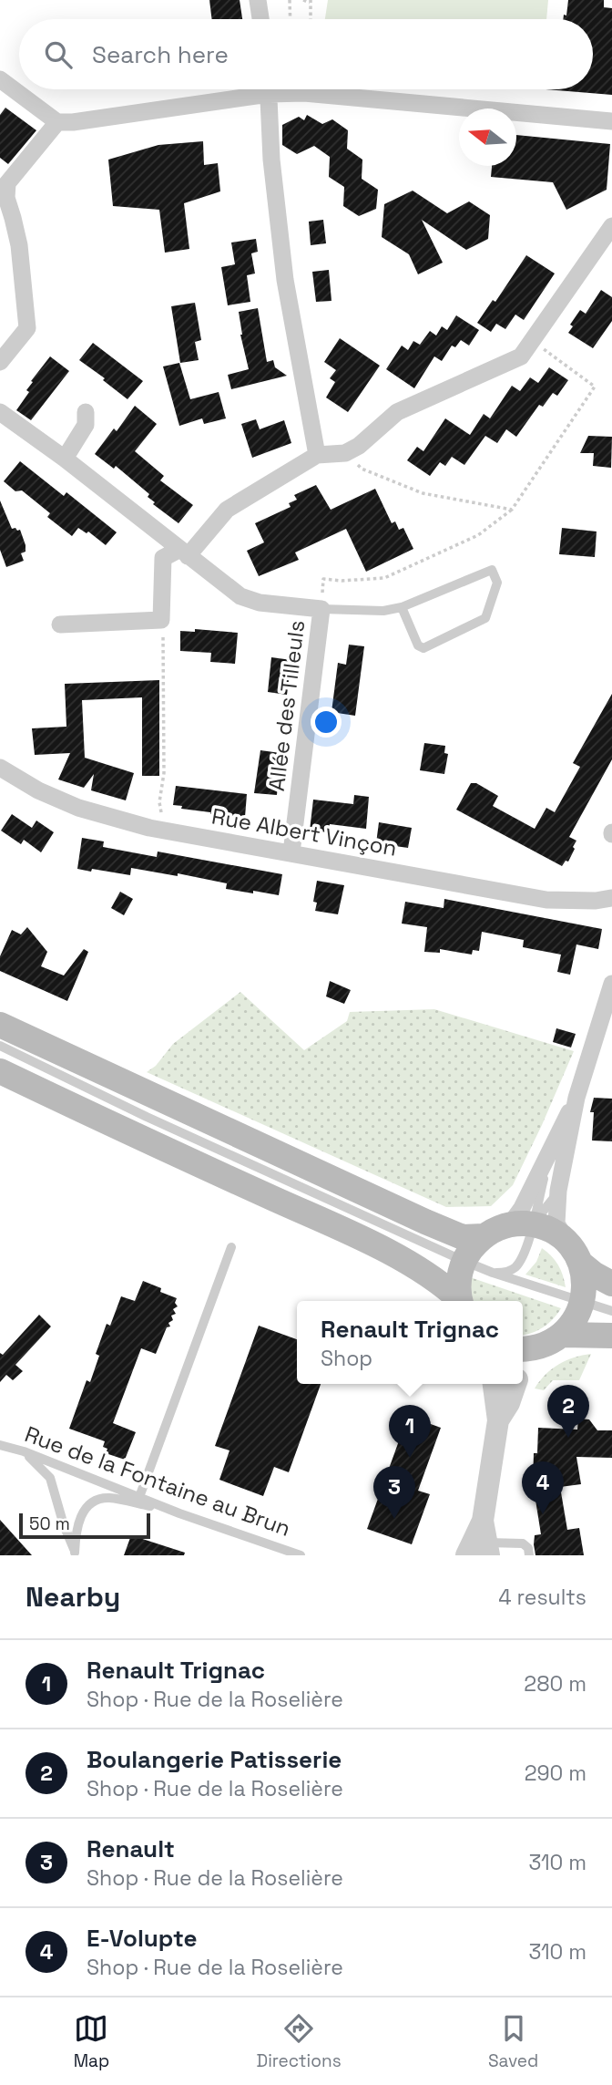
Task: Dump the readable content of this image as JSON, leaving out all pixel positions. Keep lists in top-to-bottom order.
{
  "streets": {
    "street": ["Allée des Tilleuls", "Rue Albert Vinçon"],
    "lane": ["Rue de la Fontaine au Brun"]
  },
  "crossings": [
    ["Allée des Tilleuls", "Rue Albert Vinçon"]
  ],
  "scale_bar": "50 m",
  "north": "left",
  "page": {
    "search": "Search here",
    "popup": ["Renault Trignac", "Shop"],
    "pins": [
      "2",
      "1",
      "4",
      "3"
    ],
    "scale": "50 m",
    "heading": ["Nearby", "4 results"],
    "list": [
      {
        "mark": "1",
        "name": "Renault Trignac",
        "note": "Shop · Rue de la Roselière",
        "value": "280 m"
      },
      {
        "mark": "2",
        "name": "Boulangerie Patisserie",
        "note": "Shop · Rue de la Roselière",
        "value": "290 m"
      },
      {
        "mark": "3",
        "name": "Renault",
        "note": "Shop · Rue de la Roselière",
        "value": "310 m"
      },
      {
        "mark": "4",
        "name": "E-Volupte",
        "note": "Shop · Rue de la Roselière",
        "value": "310 m"
      }
    ],
    "nav": ["Map", "Directions", "Saved"]
  }
}
